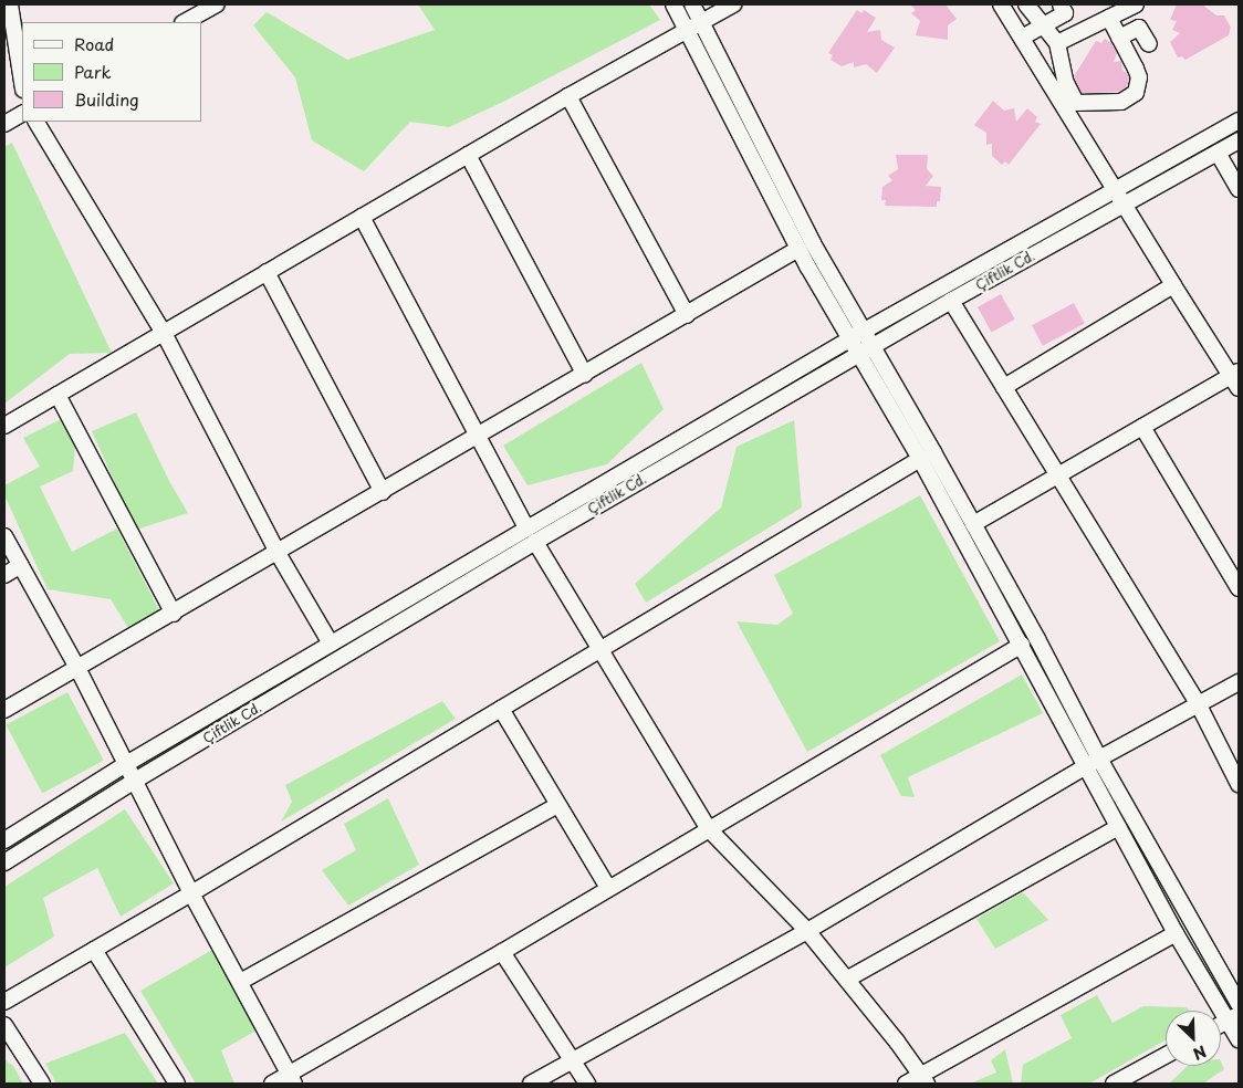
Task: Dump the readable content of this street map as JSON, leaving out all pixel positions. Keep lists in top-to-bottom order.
{
  "streets": {
    "street": ["Çiftlik Cd."]
  },
  "legend": ["Road", "Park", "Building"],
  "north": "bottom right"
}
